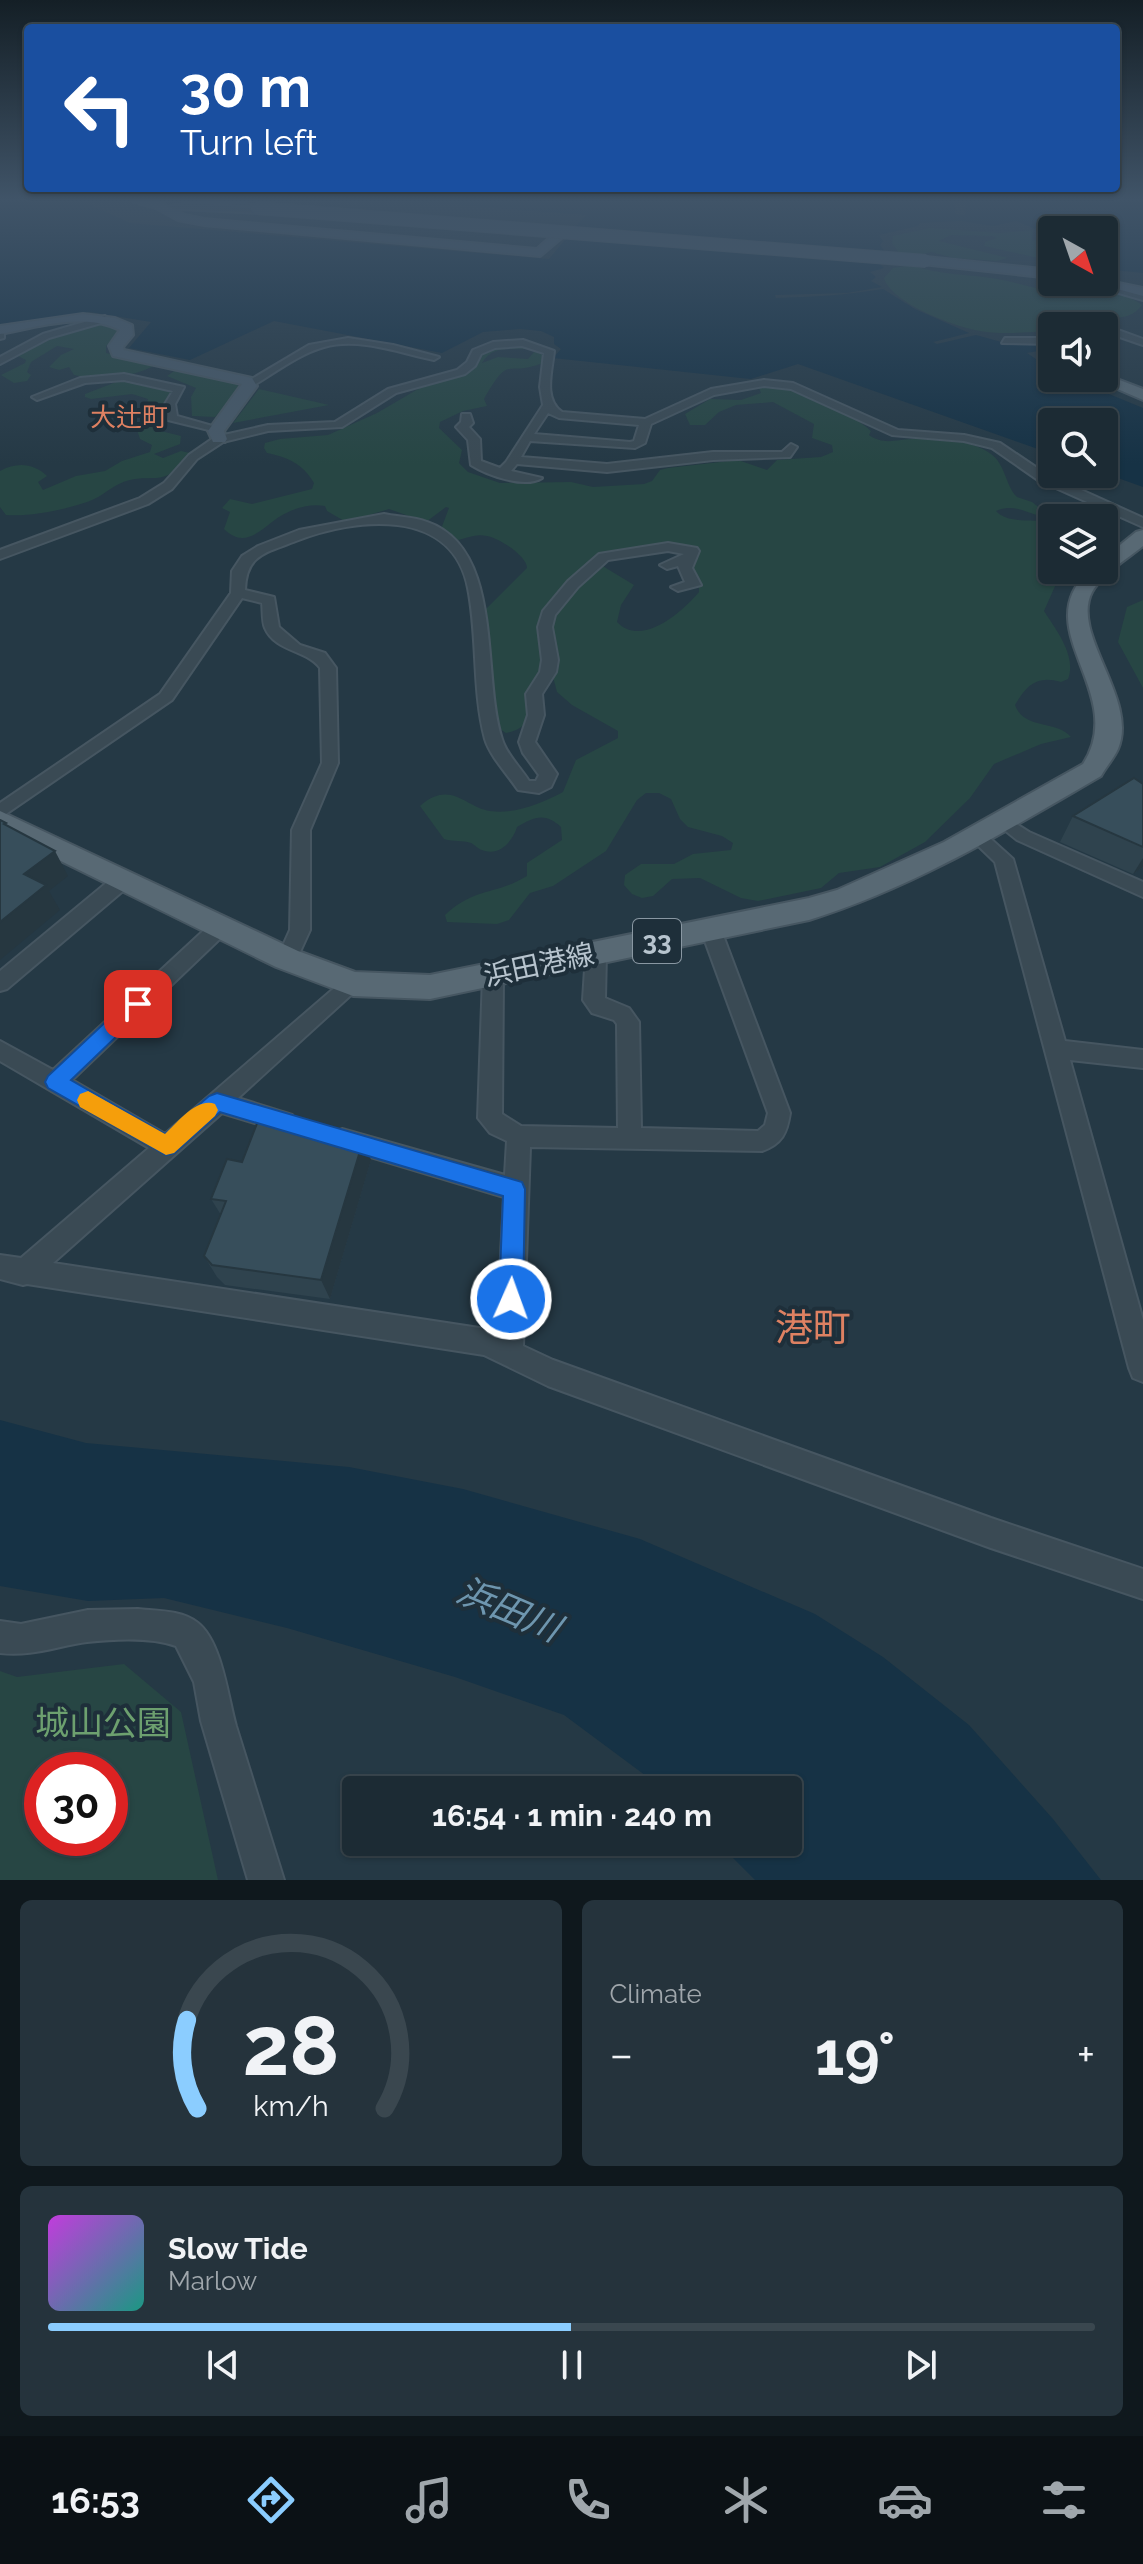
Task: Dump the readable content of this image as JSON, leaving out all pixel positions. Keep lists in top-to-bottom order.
{
  "streets": {
    "main road": ["33", "浜田港線"]
  },
  "districts": ["大辻町", "港町"],
  "water": ["浜田川"],
  "parks": ["城山公園"],
  "north": "bottom right",
  "page": {
    "turn": ["30 m", "Turn left"],
    "limit": "30",
    "trip": "16:54 · 1 min · 240 m",
    "tile": "Climate",
    "heat": ["−", "19°", "+"],
    "song": ["Slow Tide", "Marlow"],
    "tabs": "16:53",
    "gauge": ["28", "km/h"]
  }
}
